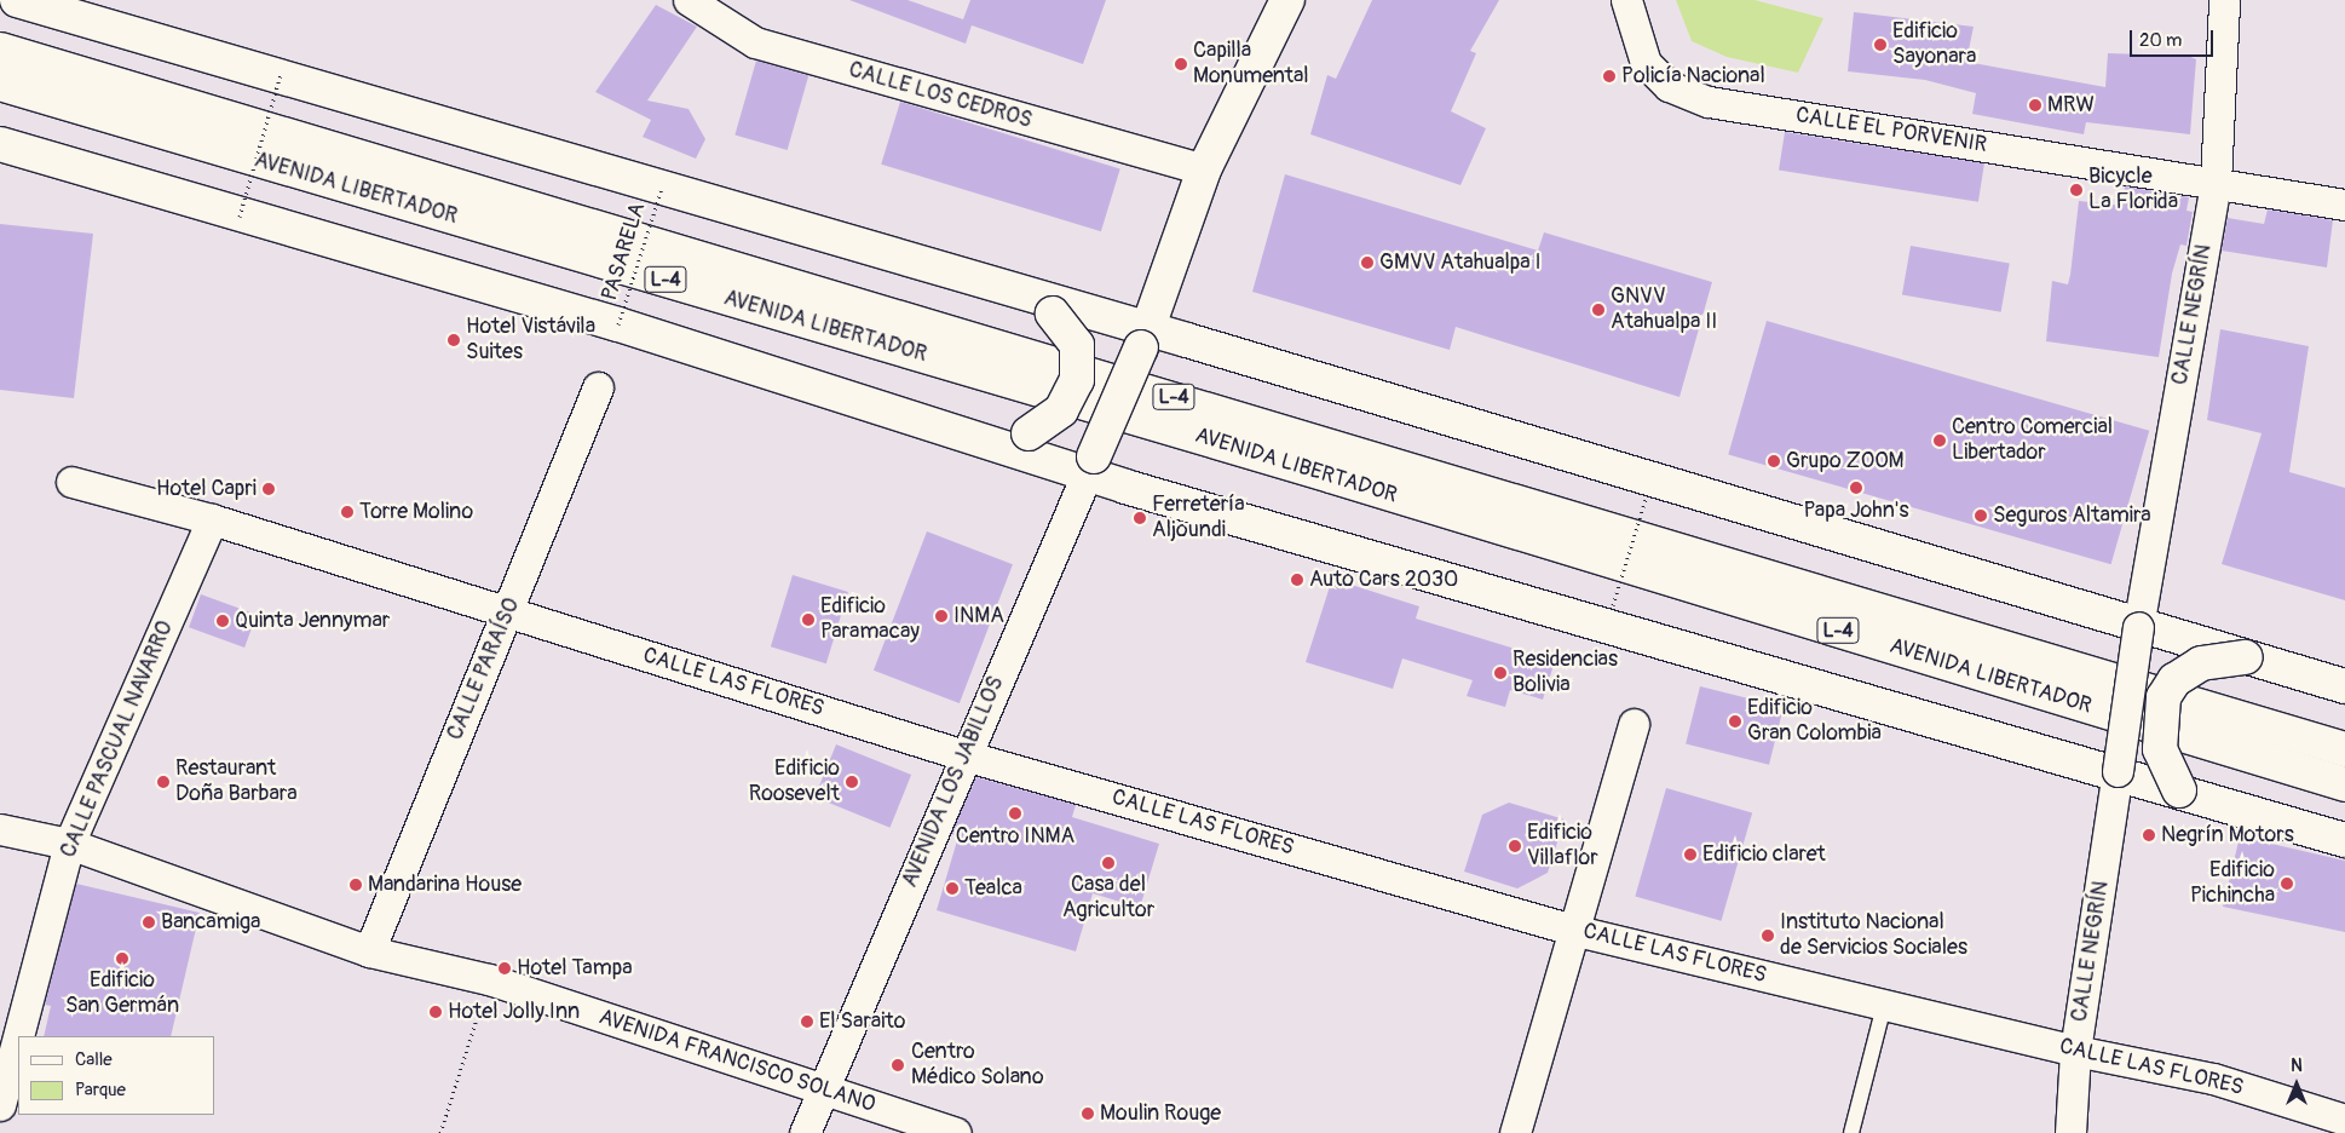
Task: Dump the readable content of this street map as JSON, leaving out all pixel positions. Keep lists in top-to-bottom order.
{
  "streets": {
    "main road": ["AVENIDA LIBERTADOR", "L-4"],
    "street": [
      "CALLE LOS CEDROS",
      "CALLE EL PORVENIR",
      "CALLE NEGRÍN",
      "CALLE PARAÍSO",
      "CALLE LAS FLORES",
      "CALLE PASCUAL NAVARRO",
      "AVENIDA LOS JABILLOS",
      "AVENIDA FRANCISCO SOLANO"
    ],
    "path": ["PASARELA"]
  },
  "crossings": [
    ["CALLE EL PORVENIR", "CALLE NEGRÍN"],
    ["CALLE NEGRÍN", "CALLE LAS FLORES"],
    ["CALLE PARAÍSO", "CALLE LAS FLORES"],
    ["CALLE PARAÍSO", "AVENIDA FRANCISCO SOLANO"],
    ["CALLE LAS FLORES", "CALLE PASCUAL NAVARRO"],
    ["CALLE LAS FLORES", "AVENIDA LOS JABILLOS"],
    ["CALLE PASCUAL NAVARRO", "AVENIDA FRANCISCO SOLANO"],
    ["AVENIDA LOS JABILLOS", "AVENIDA FRANCISCO SOLANO"]
  ],
  "places": [
    "Edificio Sayonara",
    "Capilla Monumental",
    "Policía Nacional",
    "MRW",
    "Bicycle La Florida",
    "GMVV Atahualpa I",
    "GNVV Atahualpa II",
    "Hotel Vistávila Suites",
    "Centro Comercial Libertador",
    "Grupo ZOOM",
    "Papa John's",
    "Hotel Capri",
    "Torre Molino",
    "Seguros Altamira",
    "Ferretería Aljoundi",
    "Auto Cars 2030",
    "INMA",
    "Edificio Paramacay",
    "Quinta Jennymar",
    "Residencias Bolivia",
    "Edificio Gran Colombia",
    "Restaurant Doña Barbara",
    "Edificio Roosevelt",
    "Centro INMA",
    "Negrín Motors",
    "Edificio Villaflor",
    "Edificio claret",
    "Casa del Agricultor",
    "Edificio Pichincha",
    "Mandarina House",
    "Tealca",
    "Bancamiga",
    "Instituto Nacional de Servicios Sociales",
    "Edificio San Germán",
    "Hotel Tampa",
    "Hotel Jolly Inn",
    "El Saraito",
    "Centro Médico Solano",
    "Moulin Rouge"
  ],
  "legend": ["Calle", "Parque"],
  "scale_bar": "20 m",
  "north": "top"
}
